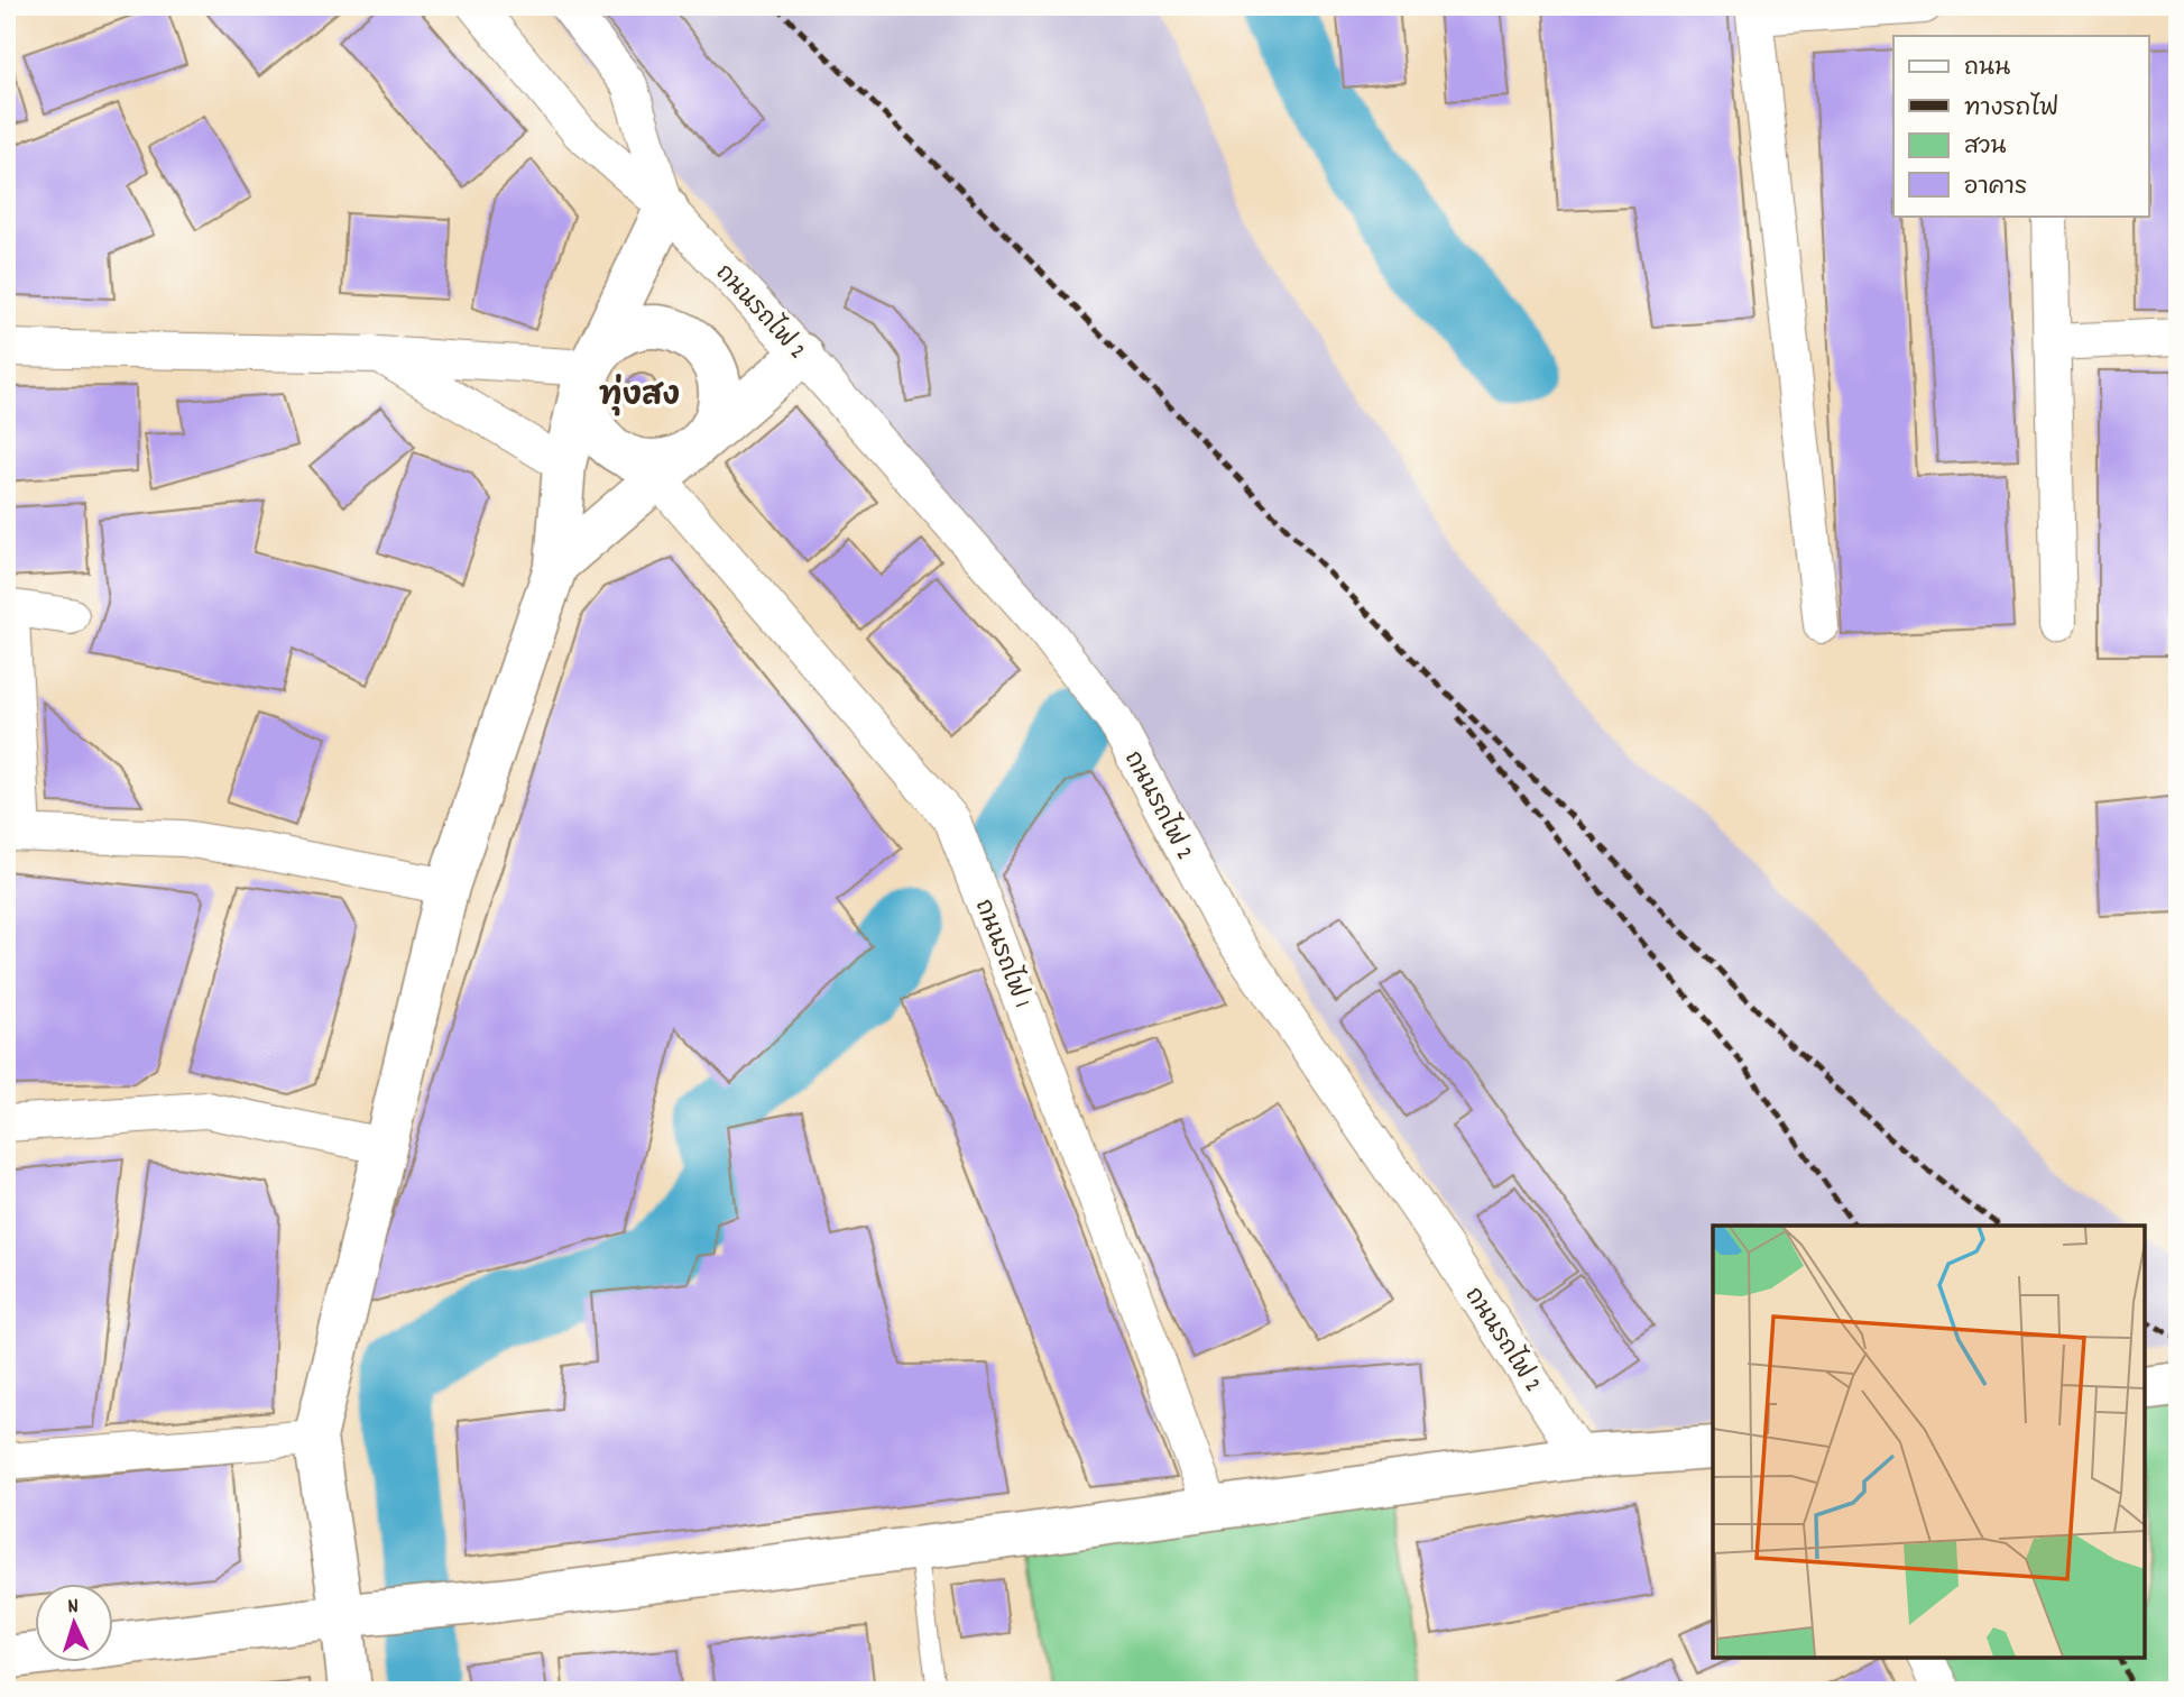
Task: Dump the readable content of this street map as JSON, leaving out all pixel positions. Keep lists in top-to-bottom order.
{
  "streets": {
    "street": ["ถนนรถไฟ 2", "ถนนรถไฟ 1"]
  },
  "districts": ["ทุ่งสง"],
  "legend": [
    "ถนน",
    "ทางรถไฟ",
    "สวน",
    "อาคาร"
  ],
  "north": "top"
}
